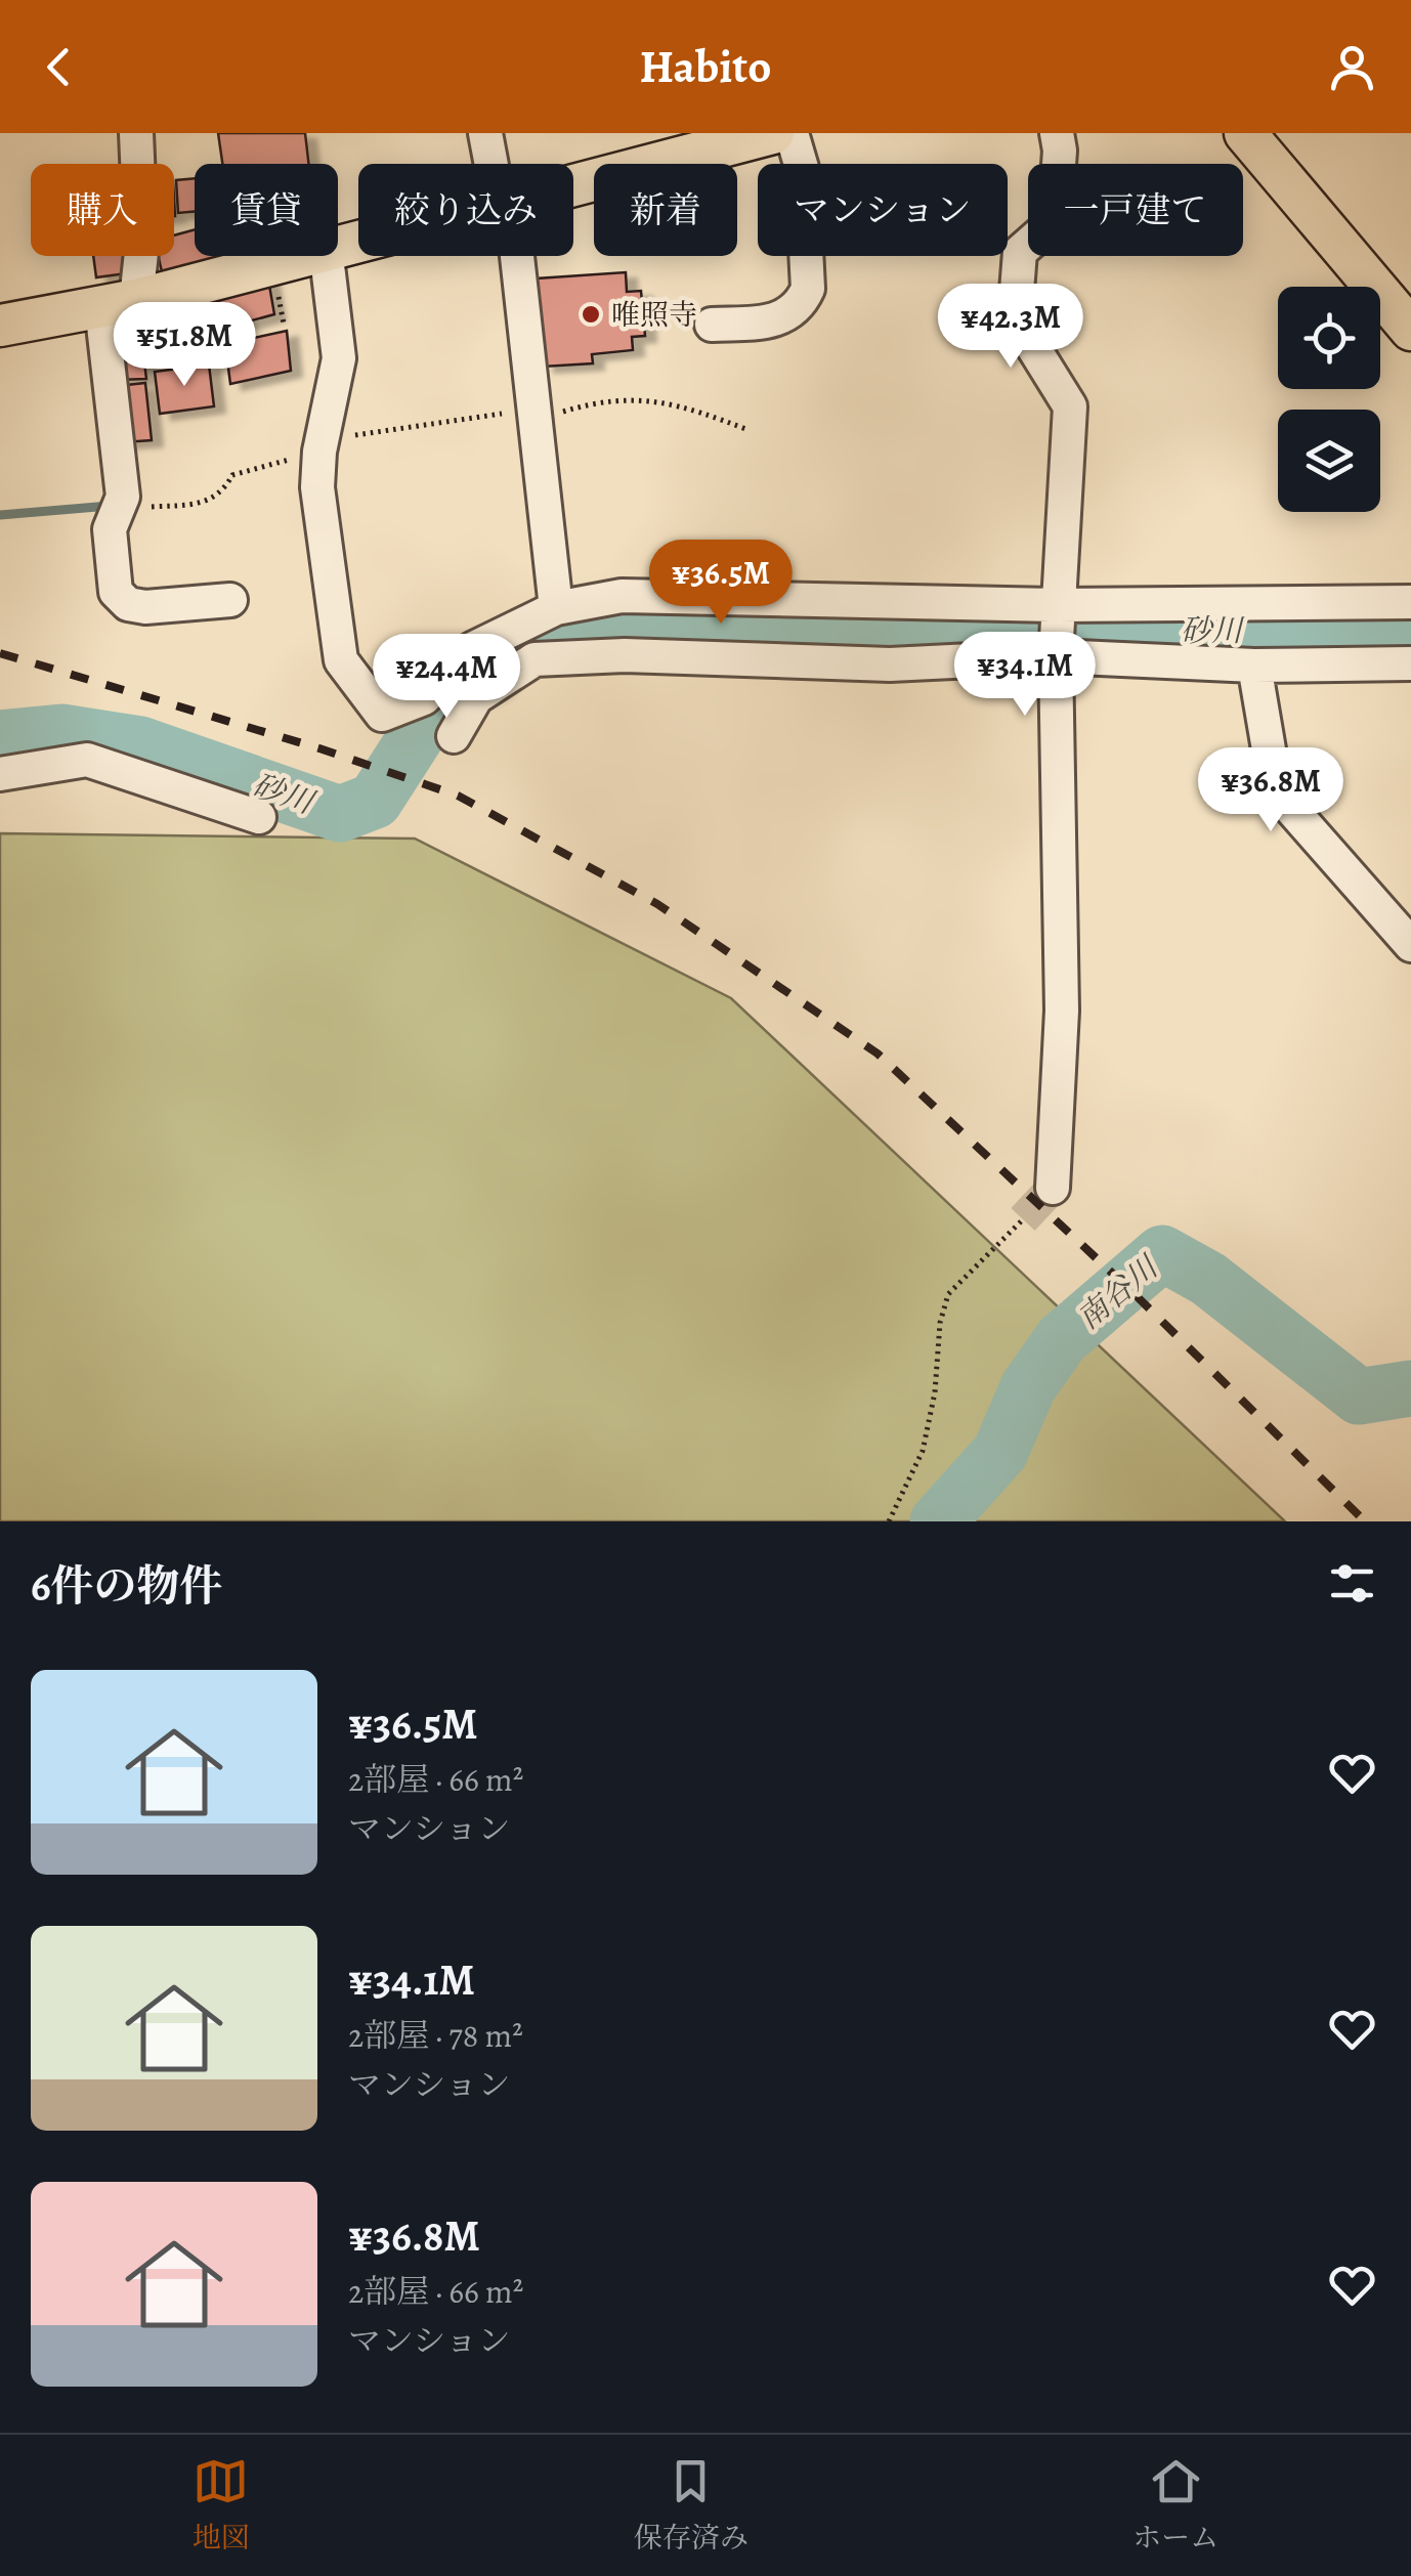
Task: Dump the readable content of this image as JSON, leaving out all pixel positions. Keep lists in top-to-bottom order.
{
  "water": ["砂川", "南谷川"],
  "places": ["唯照寺"],
  "page": {
    "header": "Habito",
    "chip": [
      "購入",
      "賃貸",
      "絞り込み",
      "新着",
      "マンション",
      "一戸建て"
    ],
    "price": [
      "¥42.3M",
      "¥51.8M",
      "¥36.5M",
      "¥34.1M",
      "¥24.4M",
      "¥36.8M"
    ],
    "heading": "6件の物件",
    "list": [
      {
        "name": "¥36.5M",
        "note": "2部屋 · 66 m² · マンション"
      },
      {
        "name": "¥34.1M",
        "note": "2部屋 · 78 m² · マンション"
      },
      {
        "name": "¥36.8M",
        "note": "2部屋 · 66 m² · マンション"
      }
    ],
    "tabs": ["地図", "保存済み", "ホーム"]
  }
}
